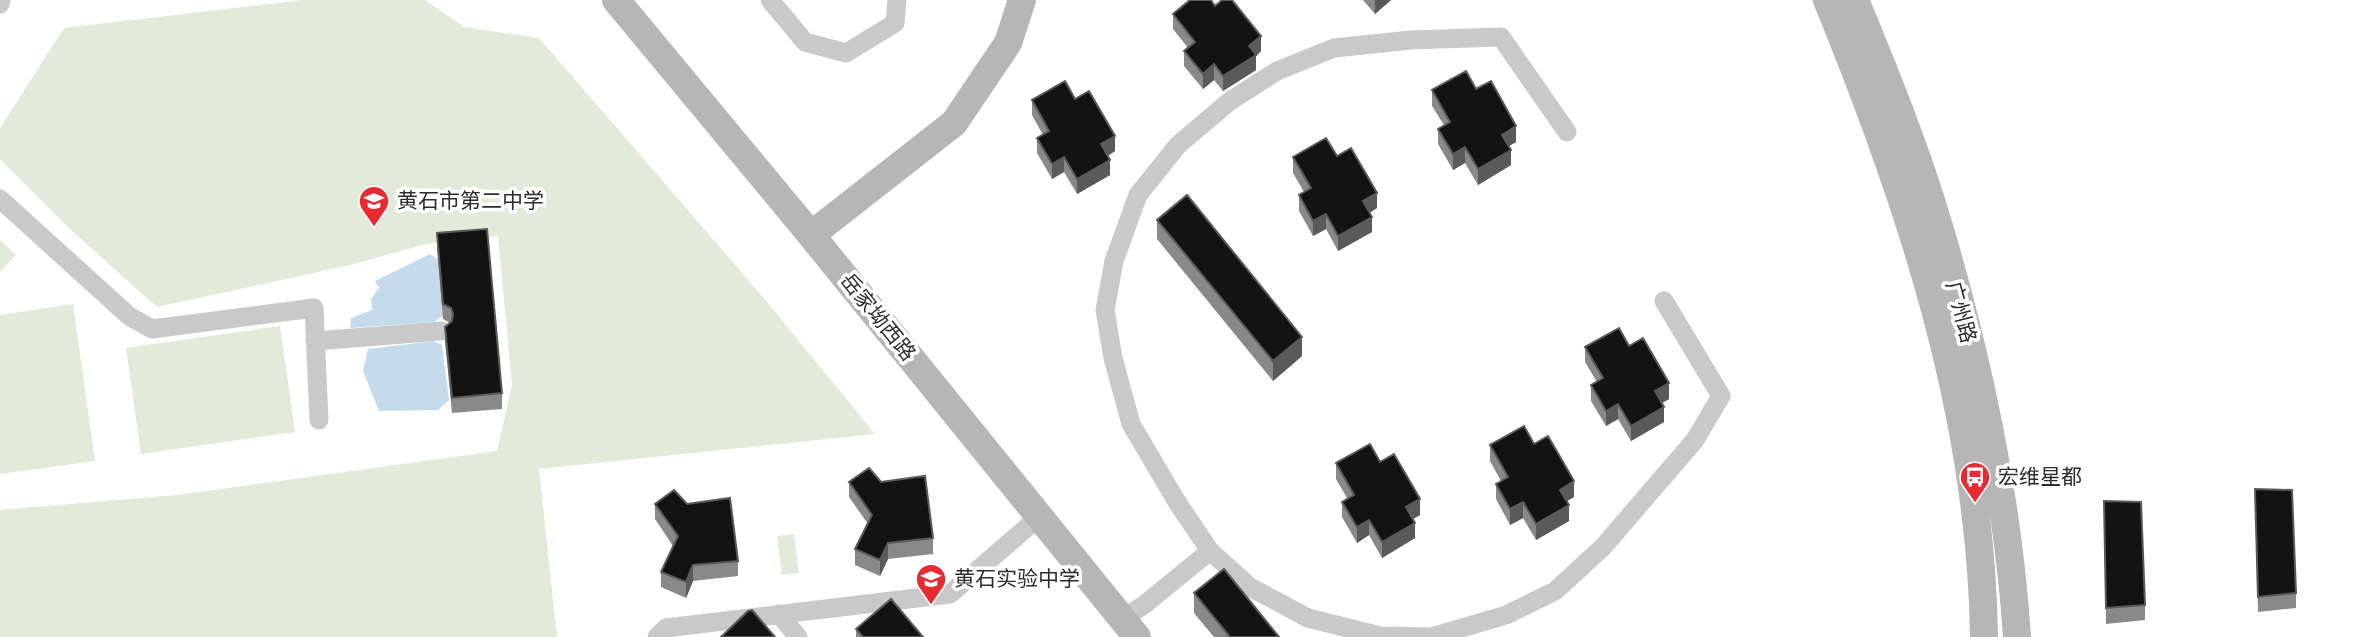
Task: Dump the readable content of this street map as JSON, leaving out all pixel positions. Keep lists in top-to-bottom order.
{
  "streets": {
    "main road": ["广州路", "岳家坳西路"]
  },
  "places": {
    "school or university": ["黄石市第二中学", "黄石实验中学"],
    "bus stop": ["宏维星都"]
  }
}
